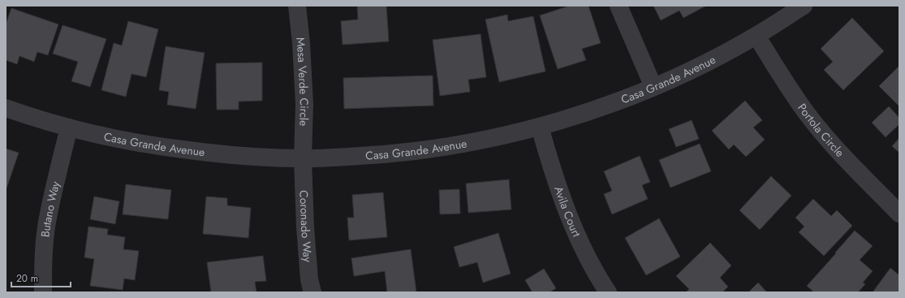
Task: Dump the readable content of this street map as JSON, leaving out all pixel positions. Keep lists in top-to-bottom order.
{
  "streets": {
    "street": [
      "Casa Grande Avenue",
      "Mesa Verde Circle",
      "Portola Circle",
      "Butano Way",
      "Avila Court",
      "Coronado Way"
    ]
  },
  "crossings": [
    ["Casa Grande Avenue", "Mesa Verde Circle"],
    ["Casa Grande Avenue", "Portola Circle"],
    ["Casa Grande Avenue", "Butano Way"],
    ["Casa Grande Avenue", "Avila Court"],
    ["Casa Grande Avenue", "Coronado Way"],
    ["Mesa Verde Circle", "Coronado Way"]
  ],
  "scale_bar": "20 m"
}
